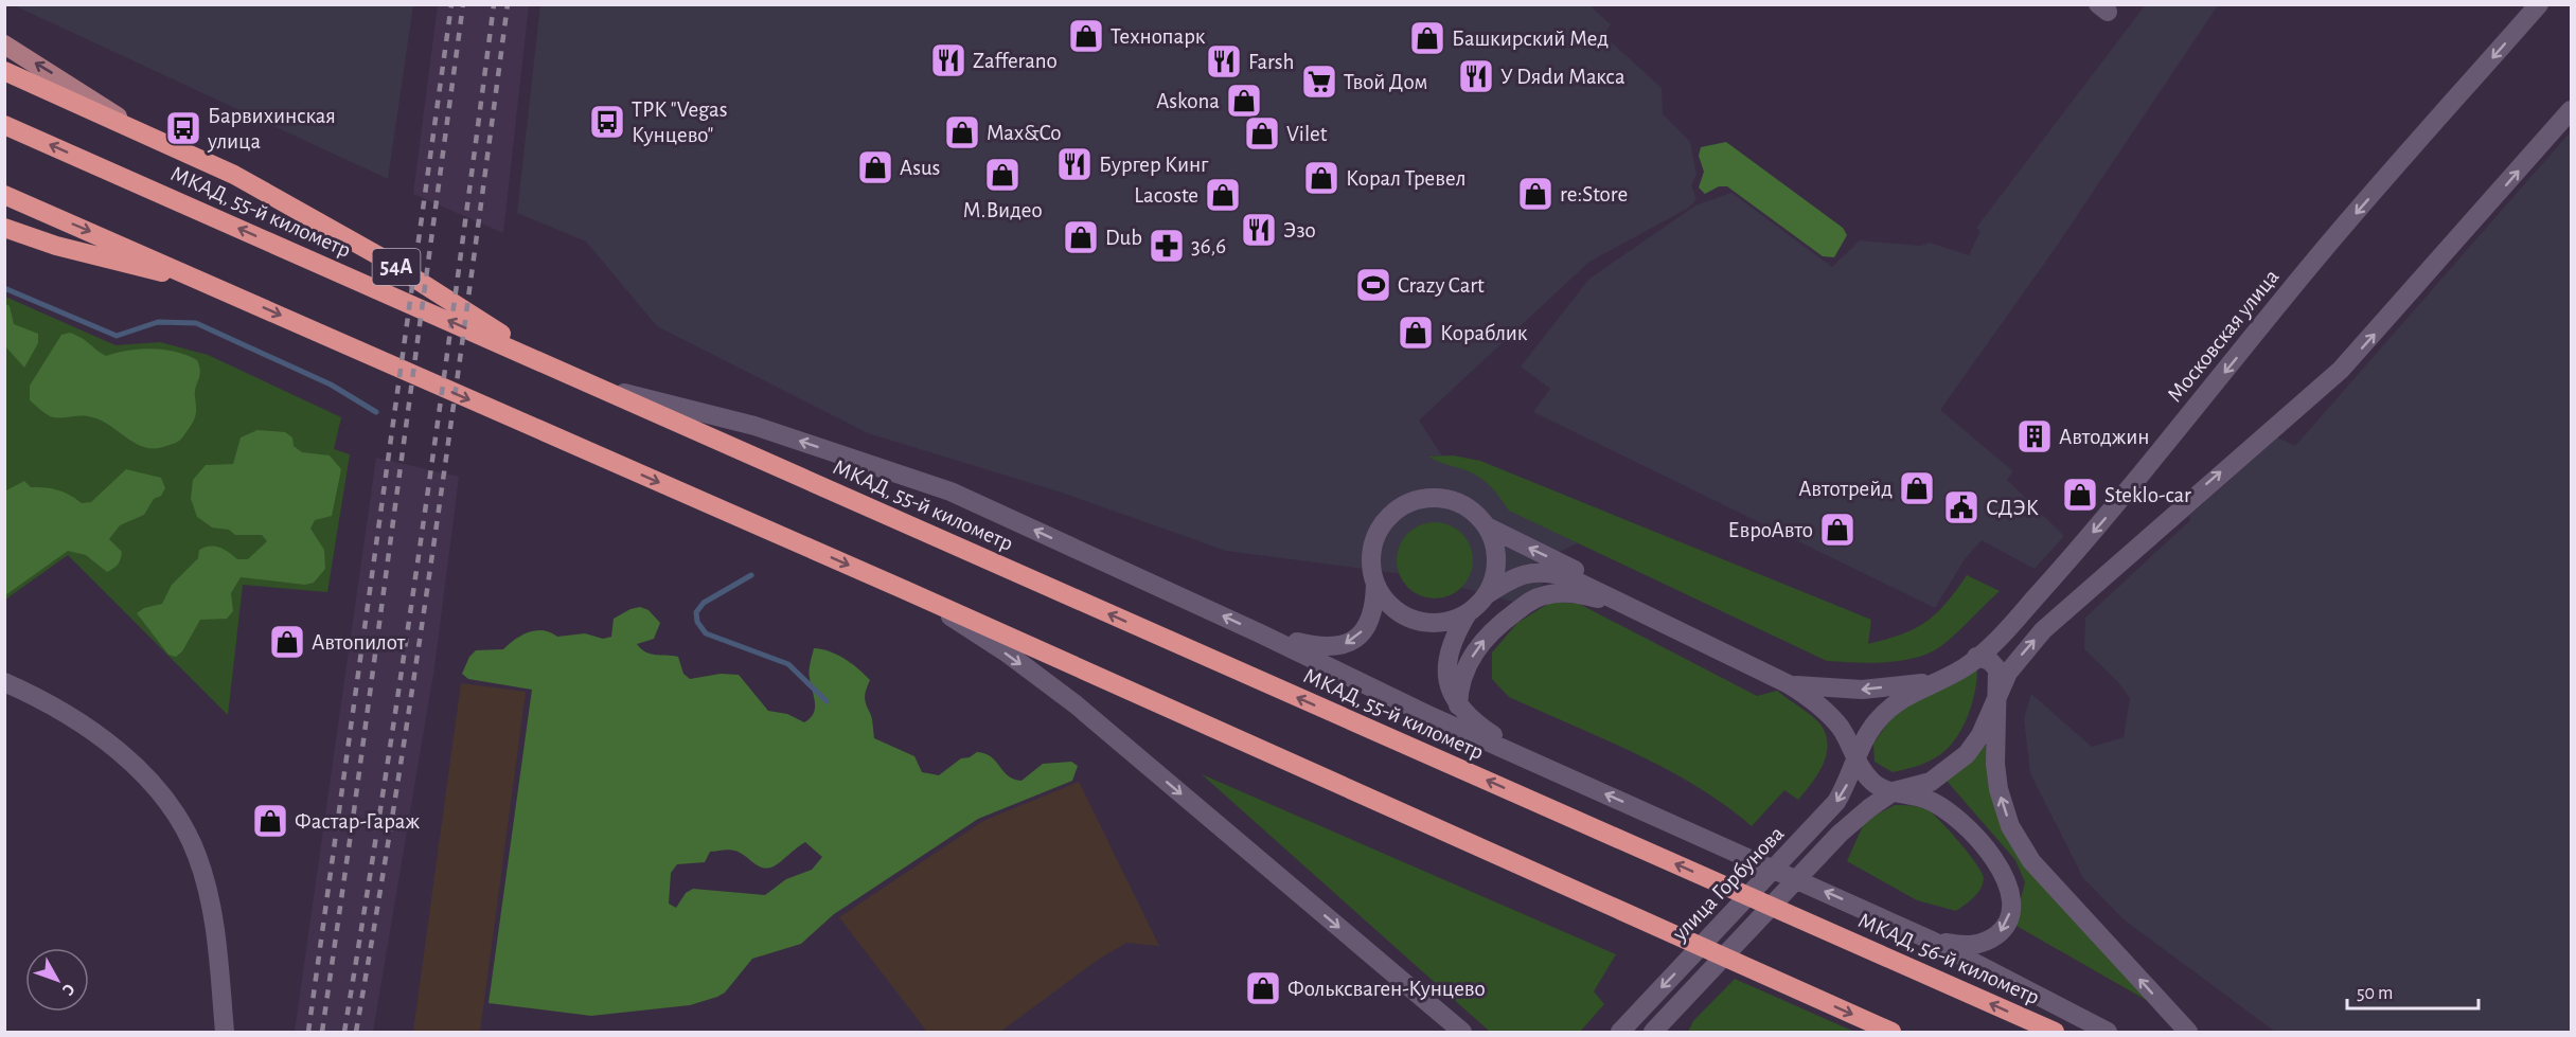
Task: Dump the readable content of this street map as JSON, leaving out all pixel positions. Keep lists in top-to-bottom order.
{
  "streets": {
    "highway": ["МКАД, 55-й километр", "54А", "МКАД, 56-й километр"],
    "street": ["Московская улица", "улица Горбунова"]
  },
  "crossings": [
    ["МКАД, 55-й километр", "54А"],
    ["МКАД, 55-й километр", "МКАД, 56-й километр"],
    ["Московская улица", "улица Горбунова"]
  ],
  "places": {
    "shop": [
      "Технопарк",
      "Башкирский Мед",
      "Askona",
      "Max&Co",
      "Vilet",
      "Asus",
      "М.Видео",
      "Корал Тревел",
      "re:Store",
      "Lacoste",
      "Dub",
      "Кораблик",
      "Автотрейд",
      "Steklo-car",
      "ЕвроАвто",
      "Автопилот",
      "Фастар-Гараж",
      "Фольксваген-Кунцево"
    ],
    "restaurant": [
      "Zafferano",
      "Farsh",
      "У Dяdи Макса",
      "Бургер Кинг",
      "Эзо"
    ],
    "supermarket": ["Твой Дом"],
    "bus stop": ["ТРК \"Vegas Кунцево\"", "Барвихинская улица"],
    "pharmacy": ["36,6"],
    "sports": ["Crazy Cart"],
    "building": ["Автоджин"],
    "public building": ["СДЭК"]
  },
  "scale_bar": "50 m",
  "north": "bottom right"
}
